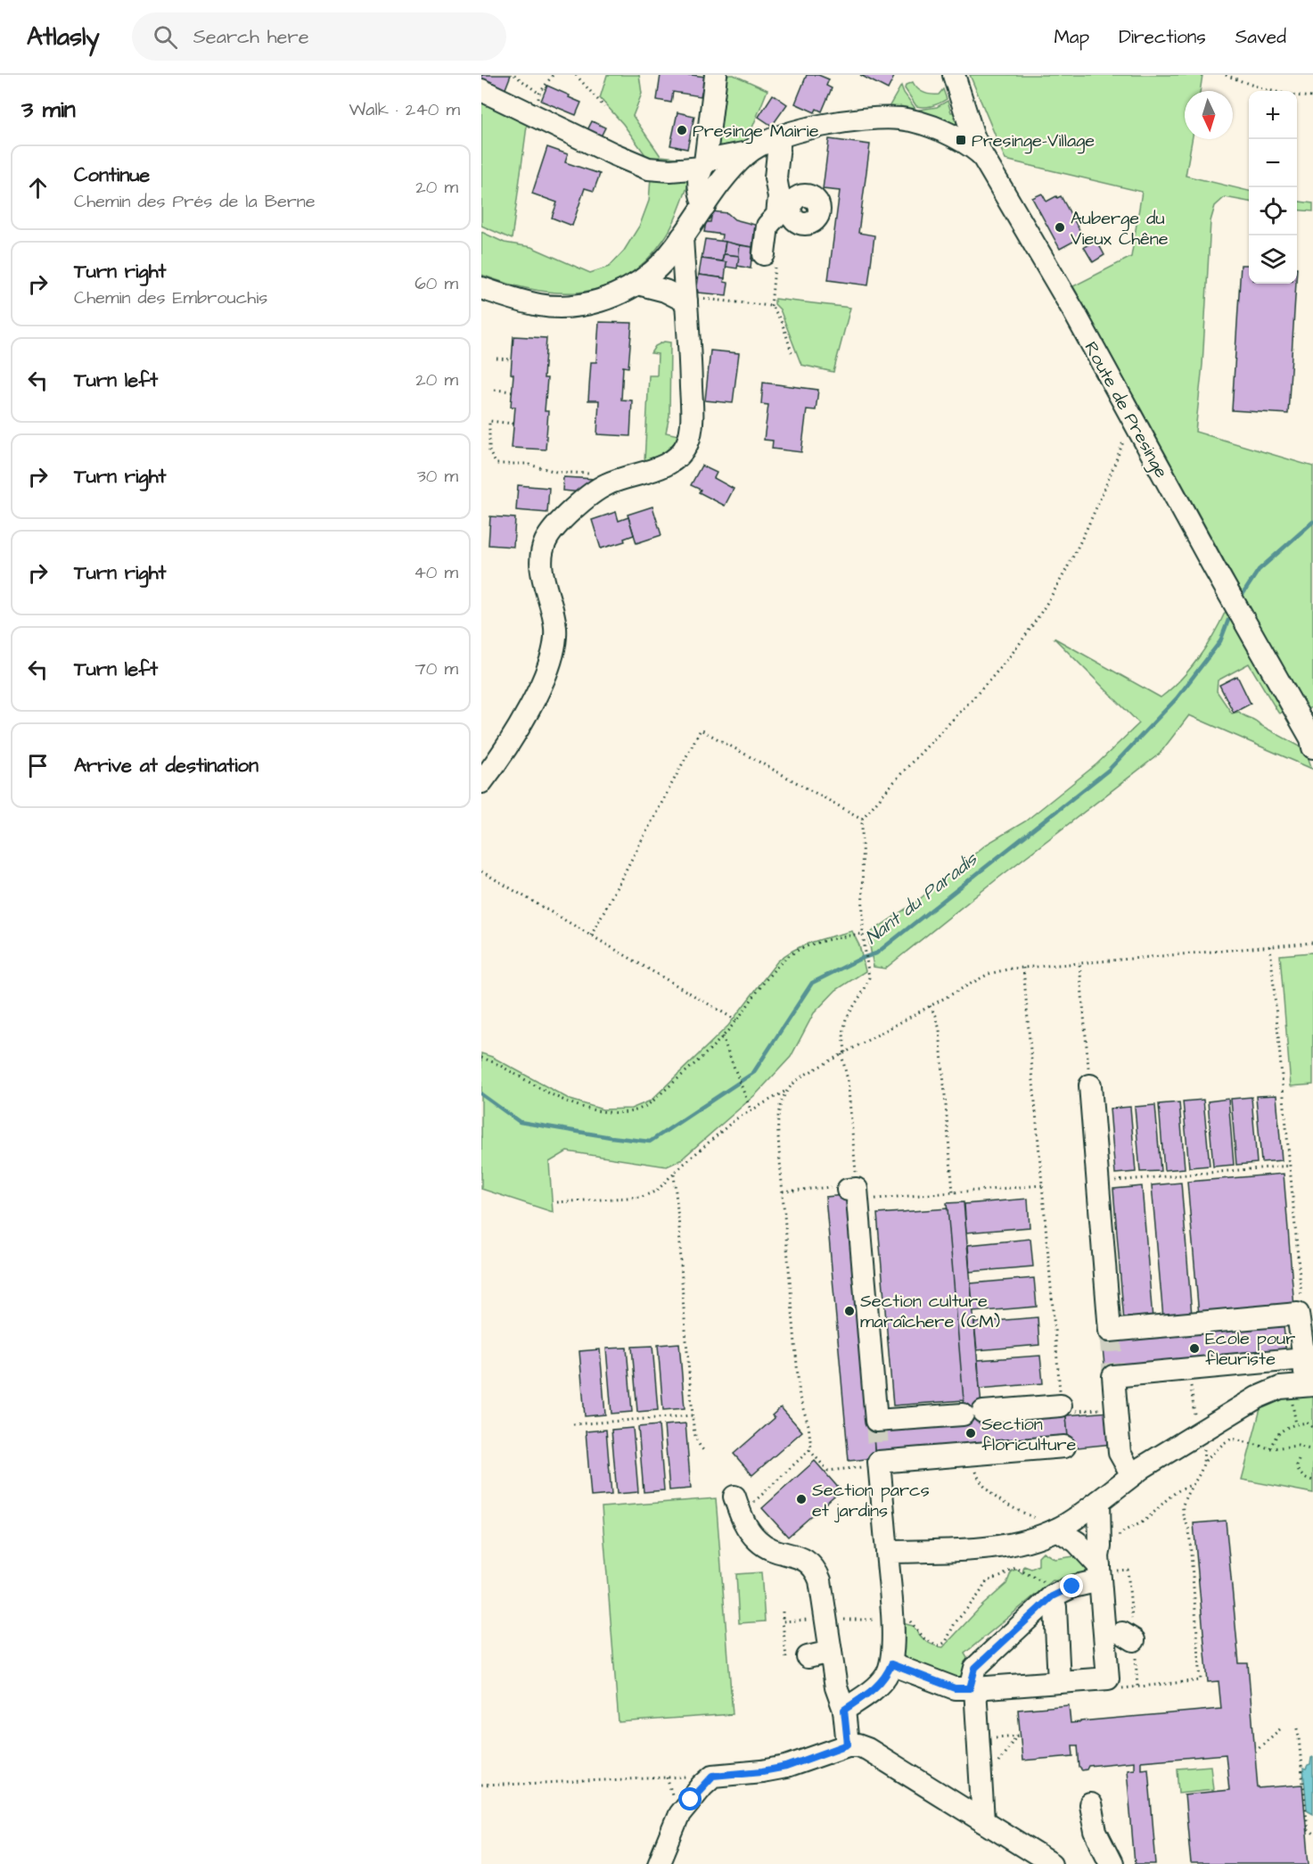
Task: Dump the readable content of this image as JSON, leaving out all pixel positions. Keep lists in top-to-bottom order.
{
  "streets": {
    "street": ["Route de Presinge"]
  },
  "water": ["Nant du Paradis"],
  "places": {
    "other": [
      "Presinge Mairie",
      "Auberge du Vieux Chêne",
      "Section culture maraîchere (CM)",
      "Ecole pour fleuriste",
      "Section floriculture",
      "Section parcs et jardins"
    ],
    "transit": ["Presinge-Village"]
  },
  "north": "bottom",
  "page": {
    "header": "Atlasly",
    "search": "Search here",
    "nav": ["Map", "Directions", "Saved"],
    "heading": ["3 min", "Walk · 240 m"],
    "map_buttons": ["+", "−"],
    "list": [
      ["Continue", "Chemin des Prés de la Berne", "20 m"],
      ["Turn right", "Chemin des Embrouchis", "60 m"],
      ["Turn left", "20 m"],
      ["Turn right", "30 m"],
      ["Turn right", "40 m"],
      ["Turn left", "70 m"],
      "Arrive at destination"
    ]
  }
}
